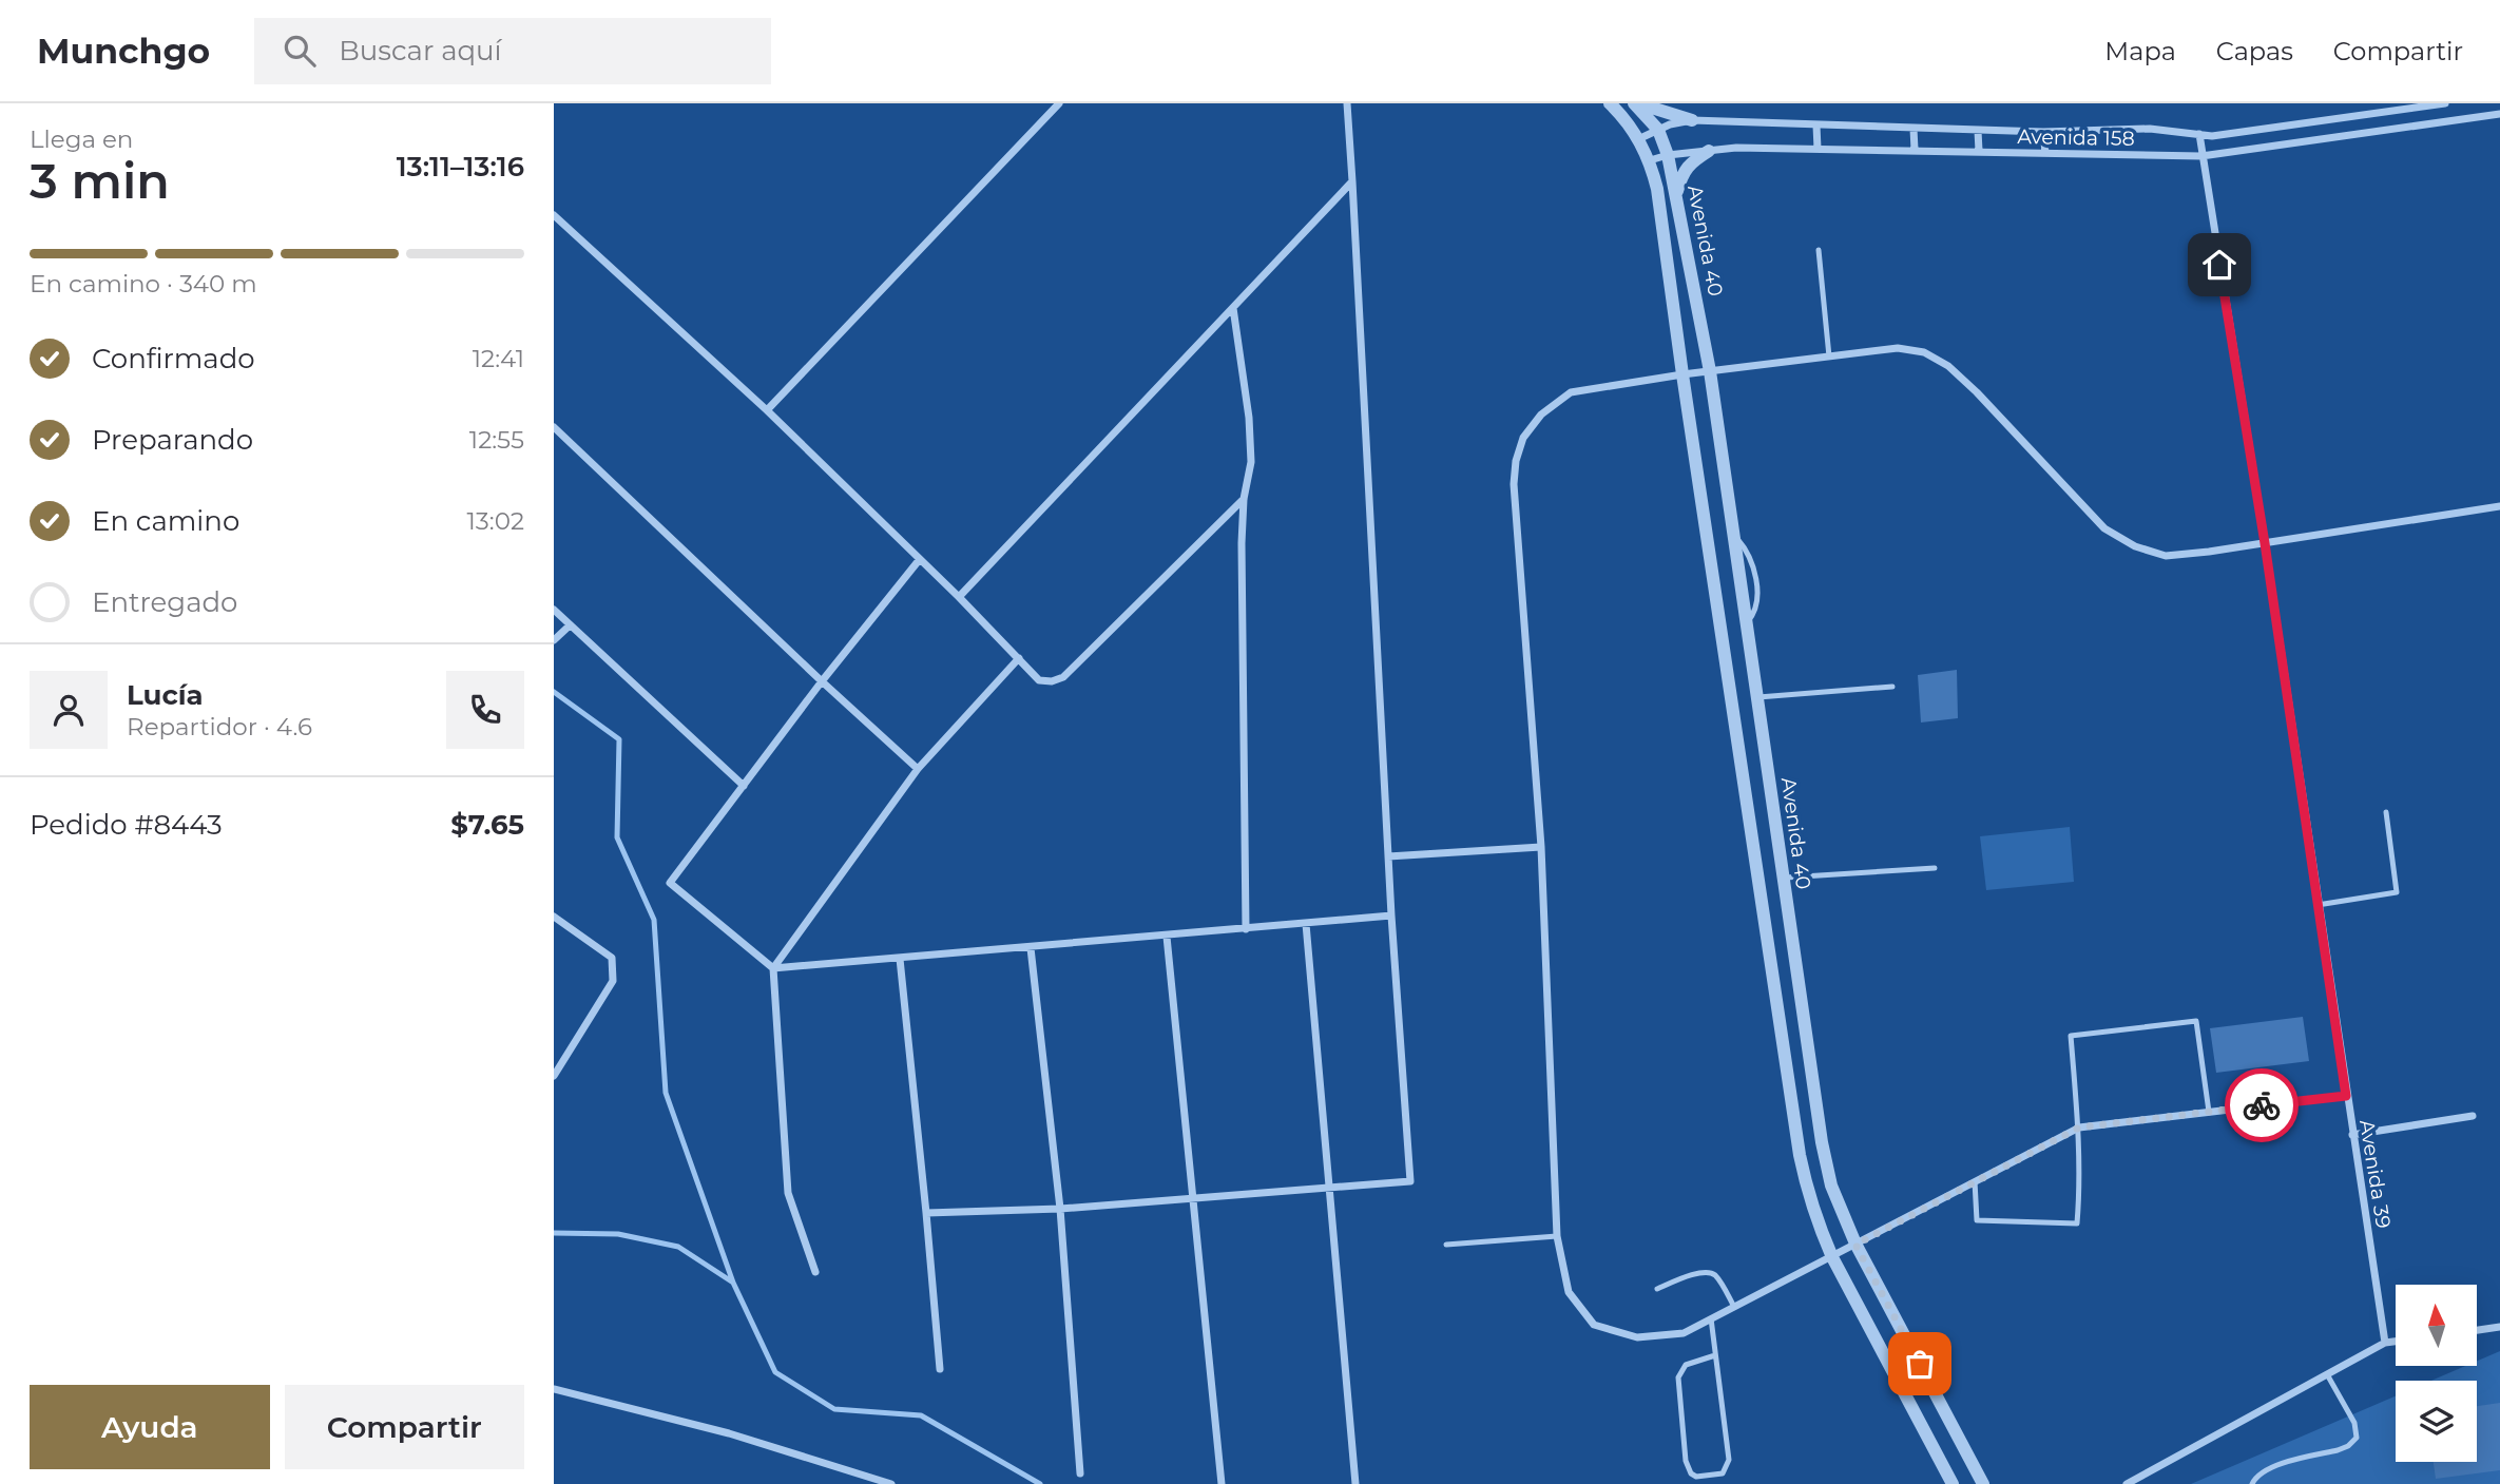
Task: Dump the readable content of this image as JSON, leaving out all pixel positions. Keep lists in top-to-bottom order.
{
  "streets": {
    "street": ["Avenida 158", "Avenida 40", "Avenida 39"]
  },
  "crossings": [
    ["Avenida 158", "Avenida 40"],
    ["Avenida 158", "Avenida 39"]
  ],
  "north": "top",
  "page": {
    "header": "Munchgo",
    "search": "Buscar aquí",
    "nav": ["Mapa", "Capas", "Compartir"],
    "heading": ["3 min", "Llega en", "13:11–13:16"],
    "panel": [
      "Lucía",
      "Repartidor · 4.6",
      "Pedido #8443",
      "$7.65"
    ],
    "bar": "En camino · 340 m",
    "list": [
      ["Confirmado", "12:41"],
      ["Preparando", "12:55"],
      ["En camino", "13:02"],
      "Entregado"
    ],
    "buttons": ["Ayuda", "Compartir"]
  }
}
